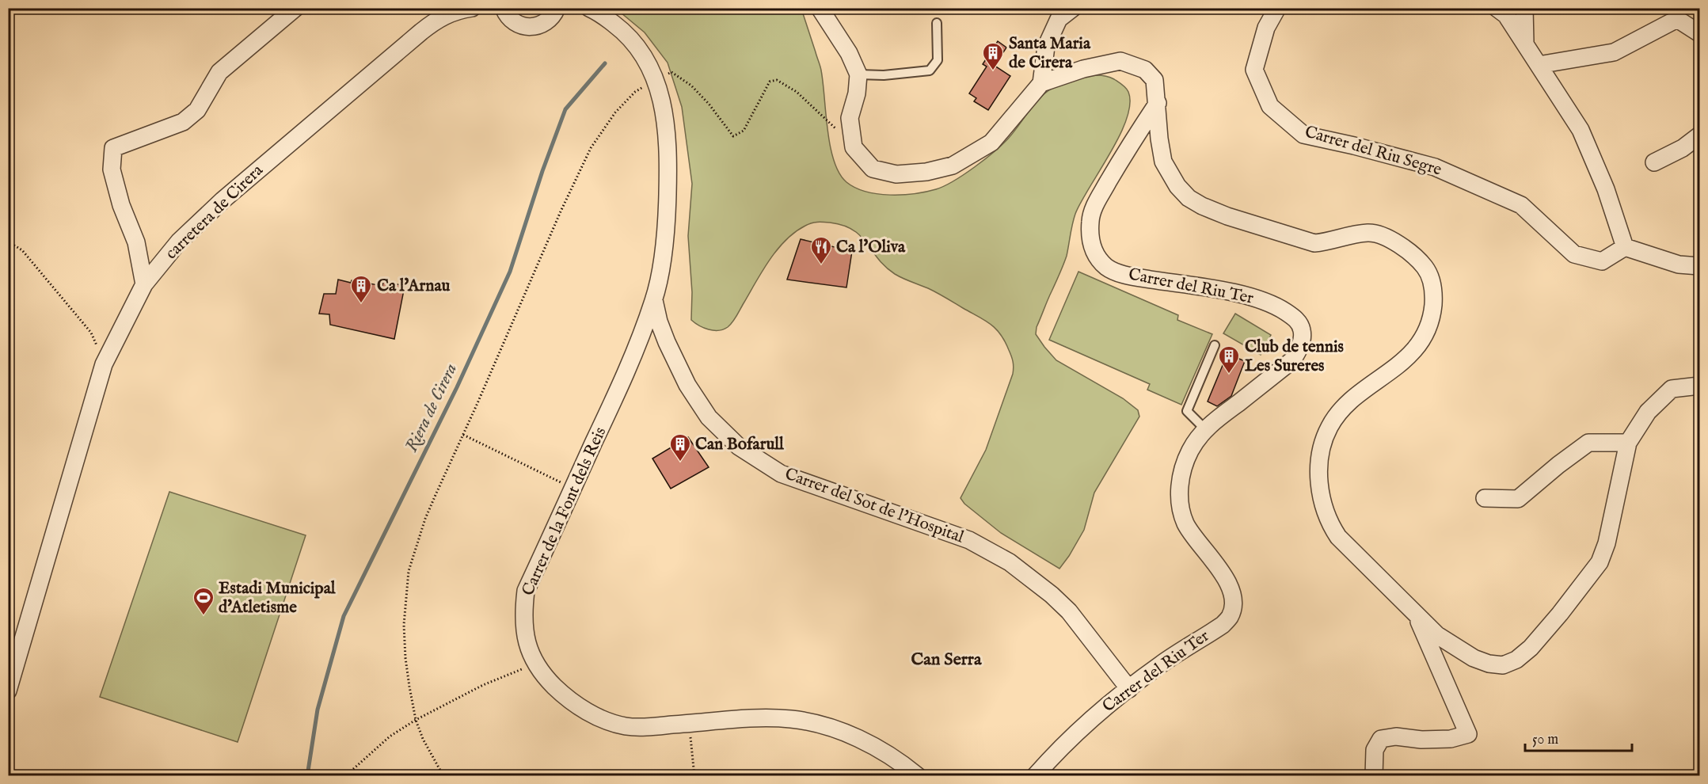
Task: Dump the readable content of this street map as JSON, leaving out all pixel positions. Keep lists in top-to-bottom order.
{
  "streets": {
    "street": [
      "Carrer del Riu Segre",
      "carretera de Cirera",
      "Carrer del Riu Ter",
      "Carrer del Sot de l'Hospital",
      "Carrer de la Font dels Reis"
    ]
  },
  "crossings": [
    ["Carrer del Riu Ter", "Carrer del Sot de l'Hospital"],
    ["Carrer del Sot de l'Hospital", "Carrer de la Font dels Reis"]
  ],
  "districts": ["Can Serra"],
  "water": ["Riera de Cirera"],
  "places": {
    "building": [
      "Santa Maria de Cirera",
      "Ca l'Arnau",
      "Club de tennis Les Sureres",
      "Can Bofarull"
    ],
    "restaurant": ["Ca l'Oliva"],
    "sports": ["Estadi Municipal d'Atletisme"]
  },
  "scale_bar": "50 m"
}
